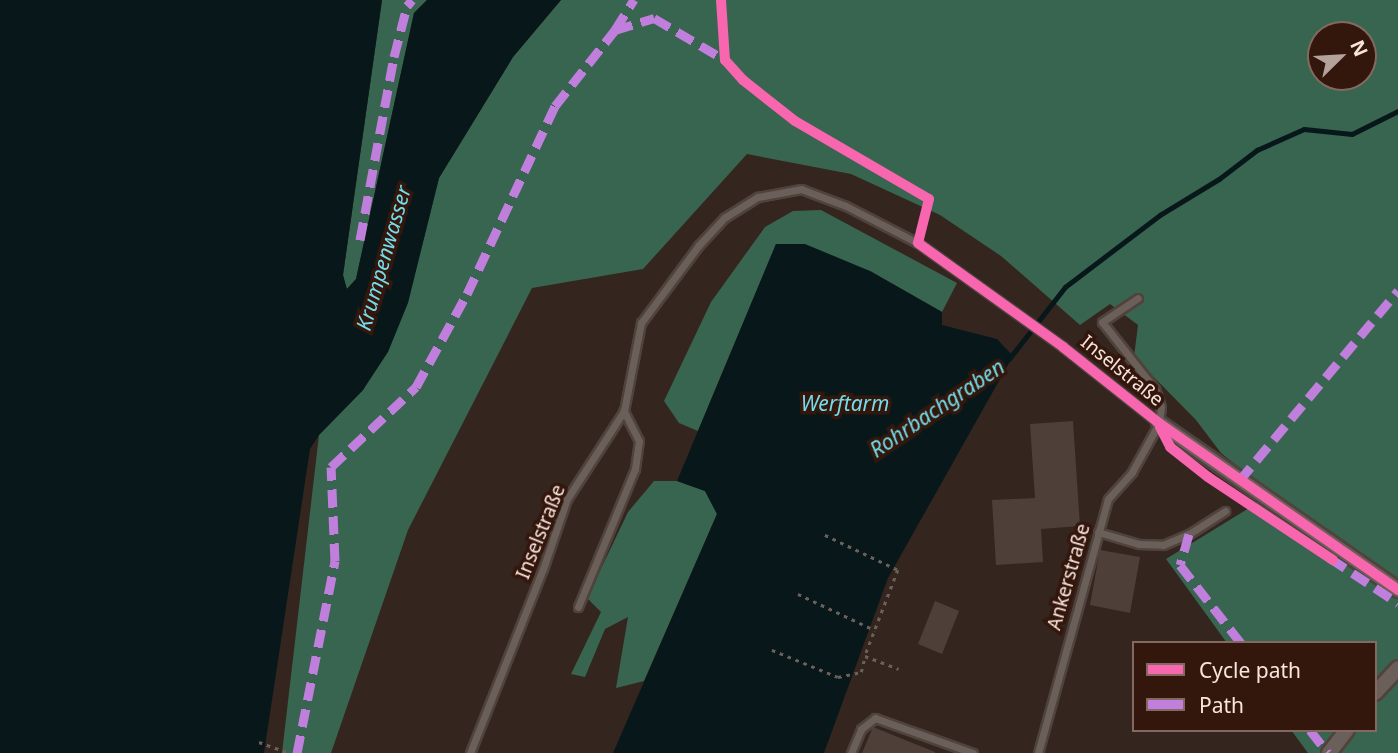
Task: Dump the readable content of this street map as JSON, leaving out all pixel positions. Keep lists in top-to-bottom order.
{
  "streets": {
    "lane": ["Inselstraße", "Ankerstraße"]
  },
  "crossings": [
    ["Inselstraße", "Ankerstraße"]
  ],
  "water": ["Krumpenwasser", "Werftarm", "Rohrbachgraben"],
  "legend": ["Cycle path", "Path"],
  "north": "top right"
}
